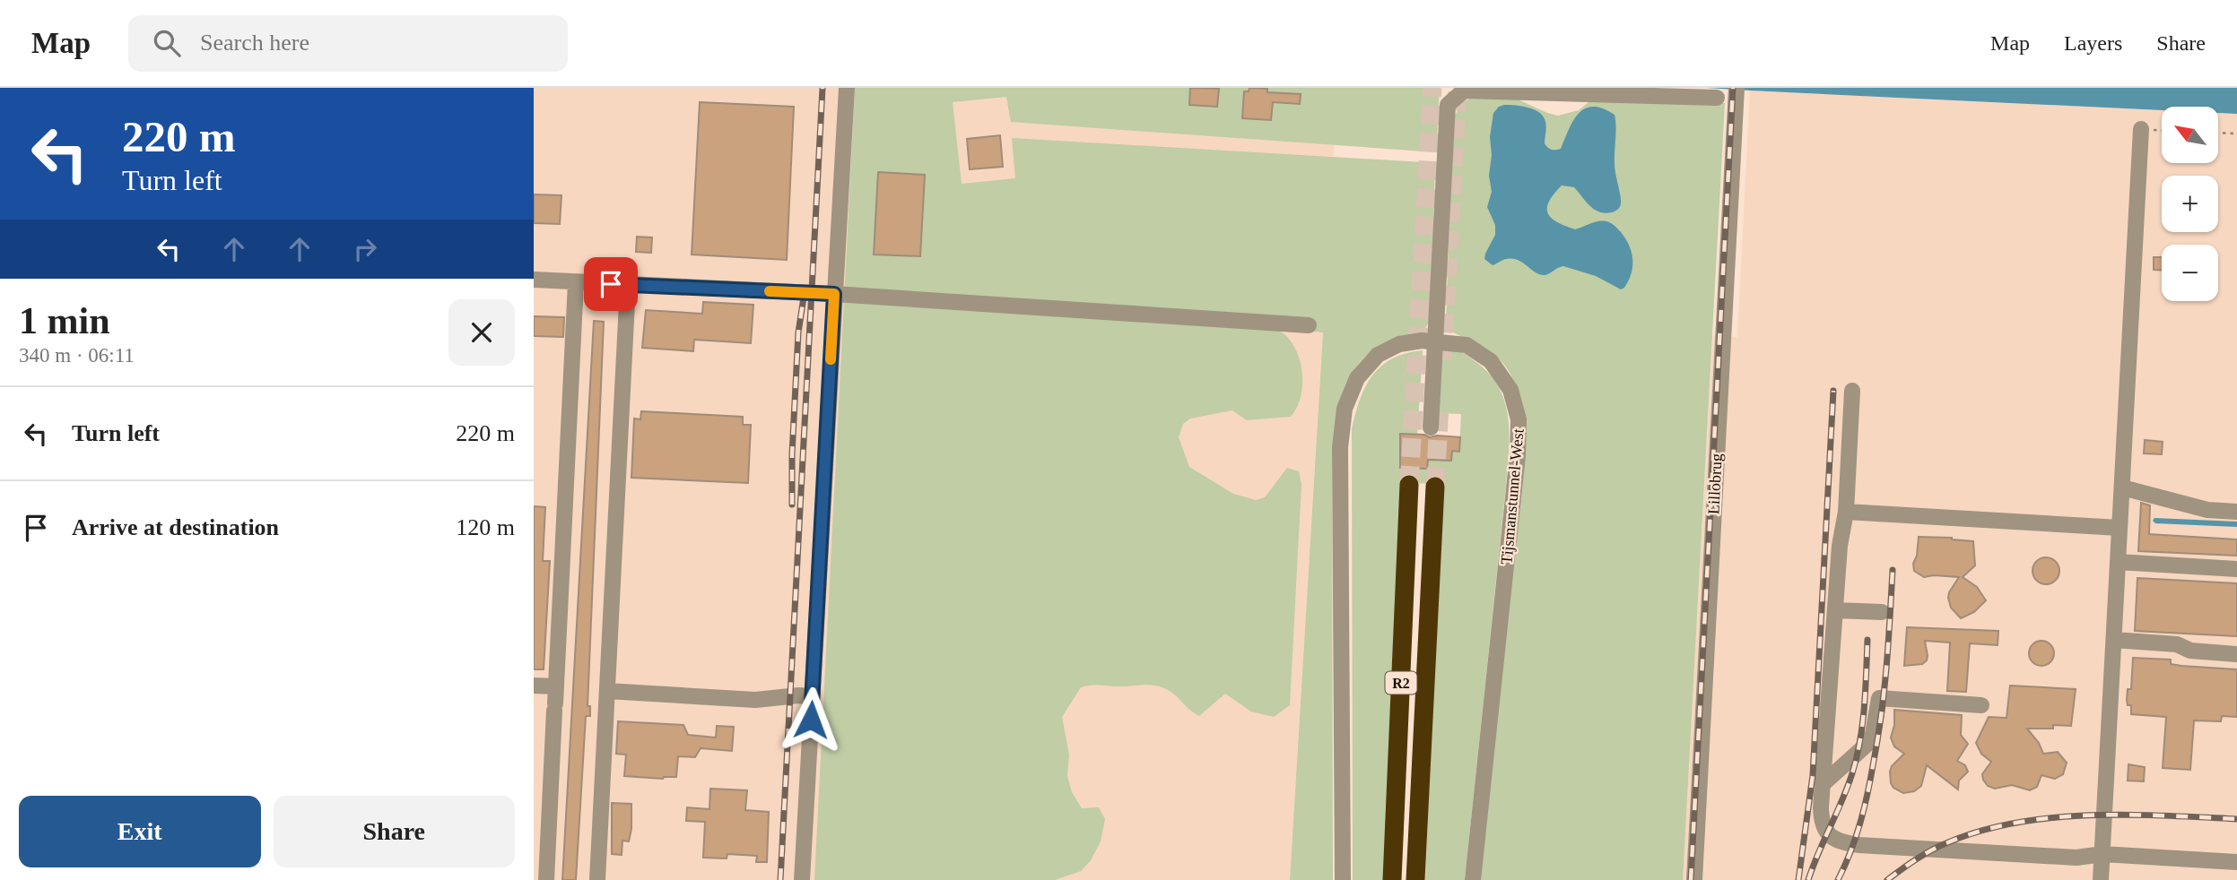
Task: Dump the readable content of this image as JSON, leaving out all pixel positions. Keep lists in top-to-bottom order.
{
  "streets": {
    "highway": ["R2"],
    "street": ["Lillobrug", "Tijsmanstunnel-West"]
  },
  "north": "top left",
  "page": {
    "header": "Map",
    "search": "Search here",
    "nav": ["Map", "Layers", "Share"],
    "turn": ["220 m", "Turn left"],
    "map_buttons": ["+", "−"],
    "heading": ["1 min", "340 m · 06:11"],
    "list": [
      {
        "name": "Turn left",
        "value": "220 m"
      },
      {
        "name": "Arrive at destination",
        "value": "120 m"
      }
    ],
    "buttons": ["Exit", "Share"]
  }
}
